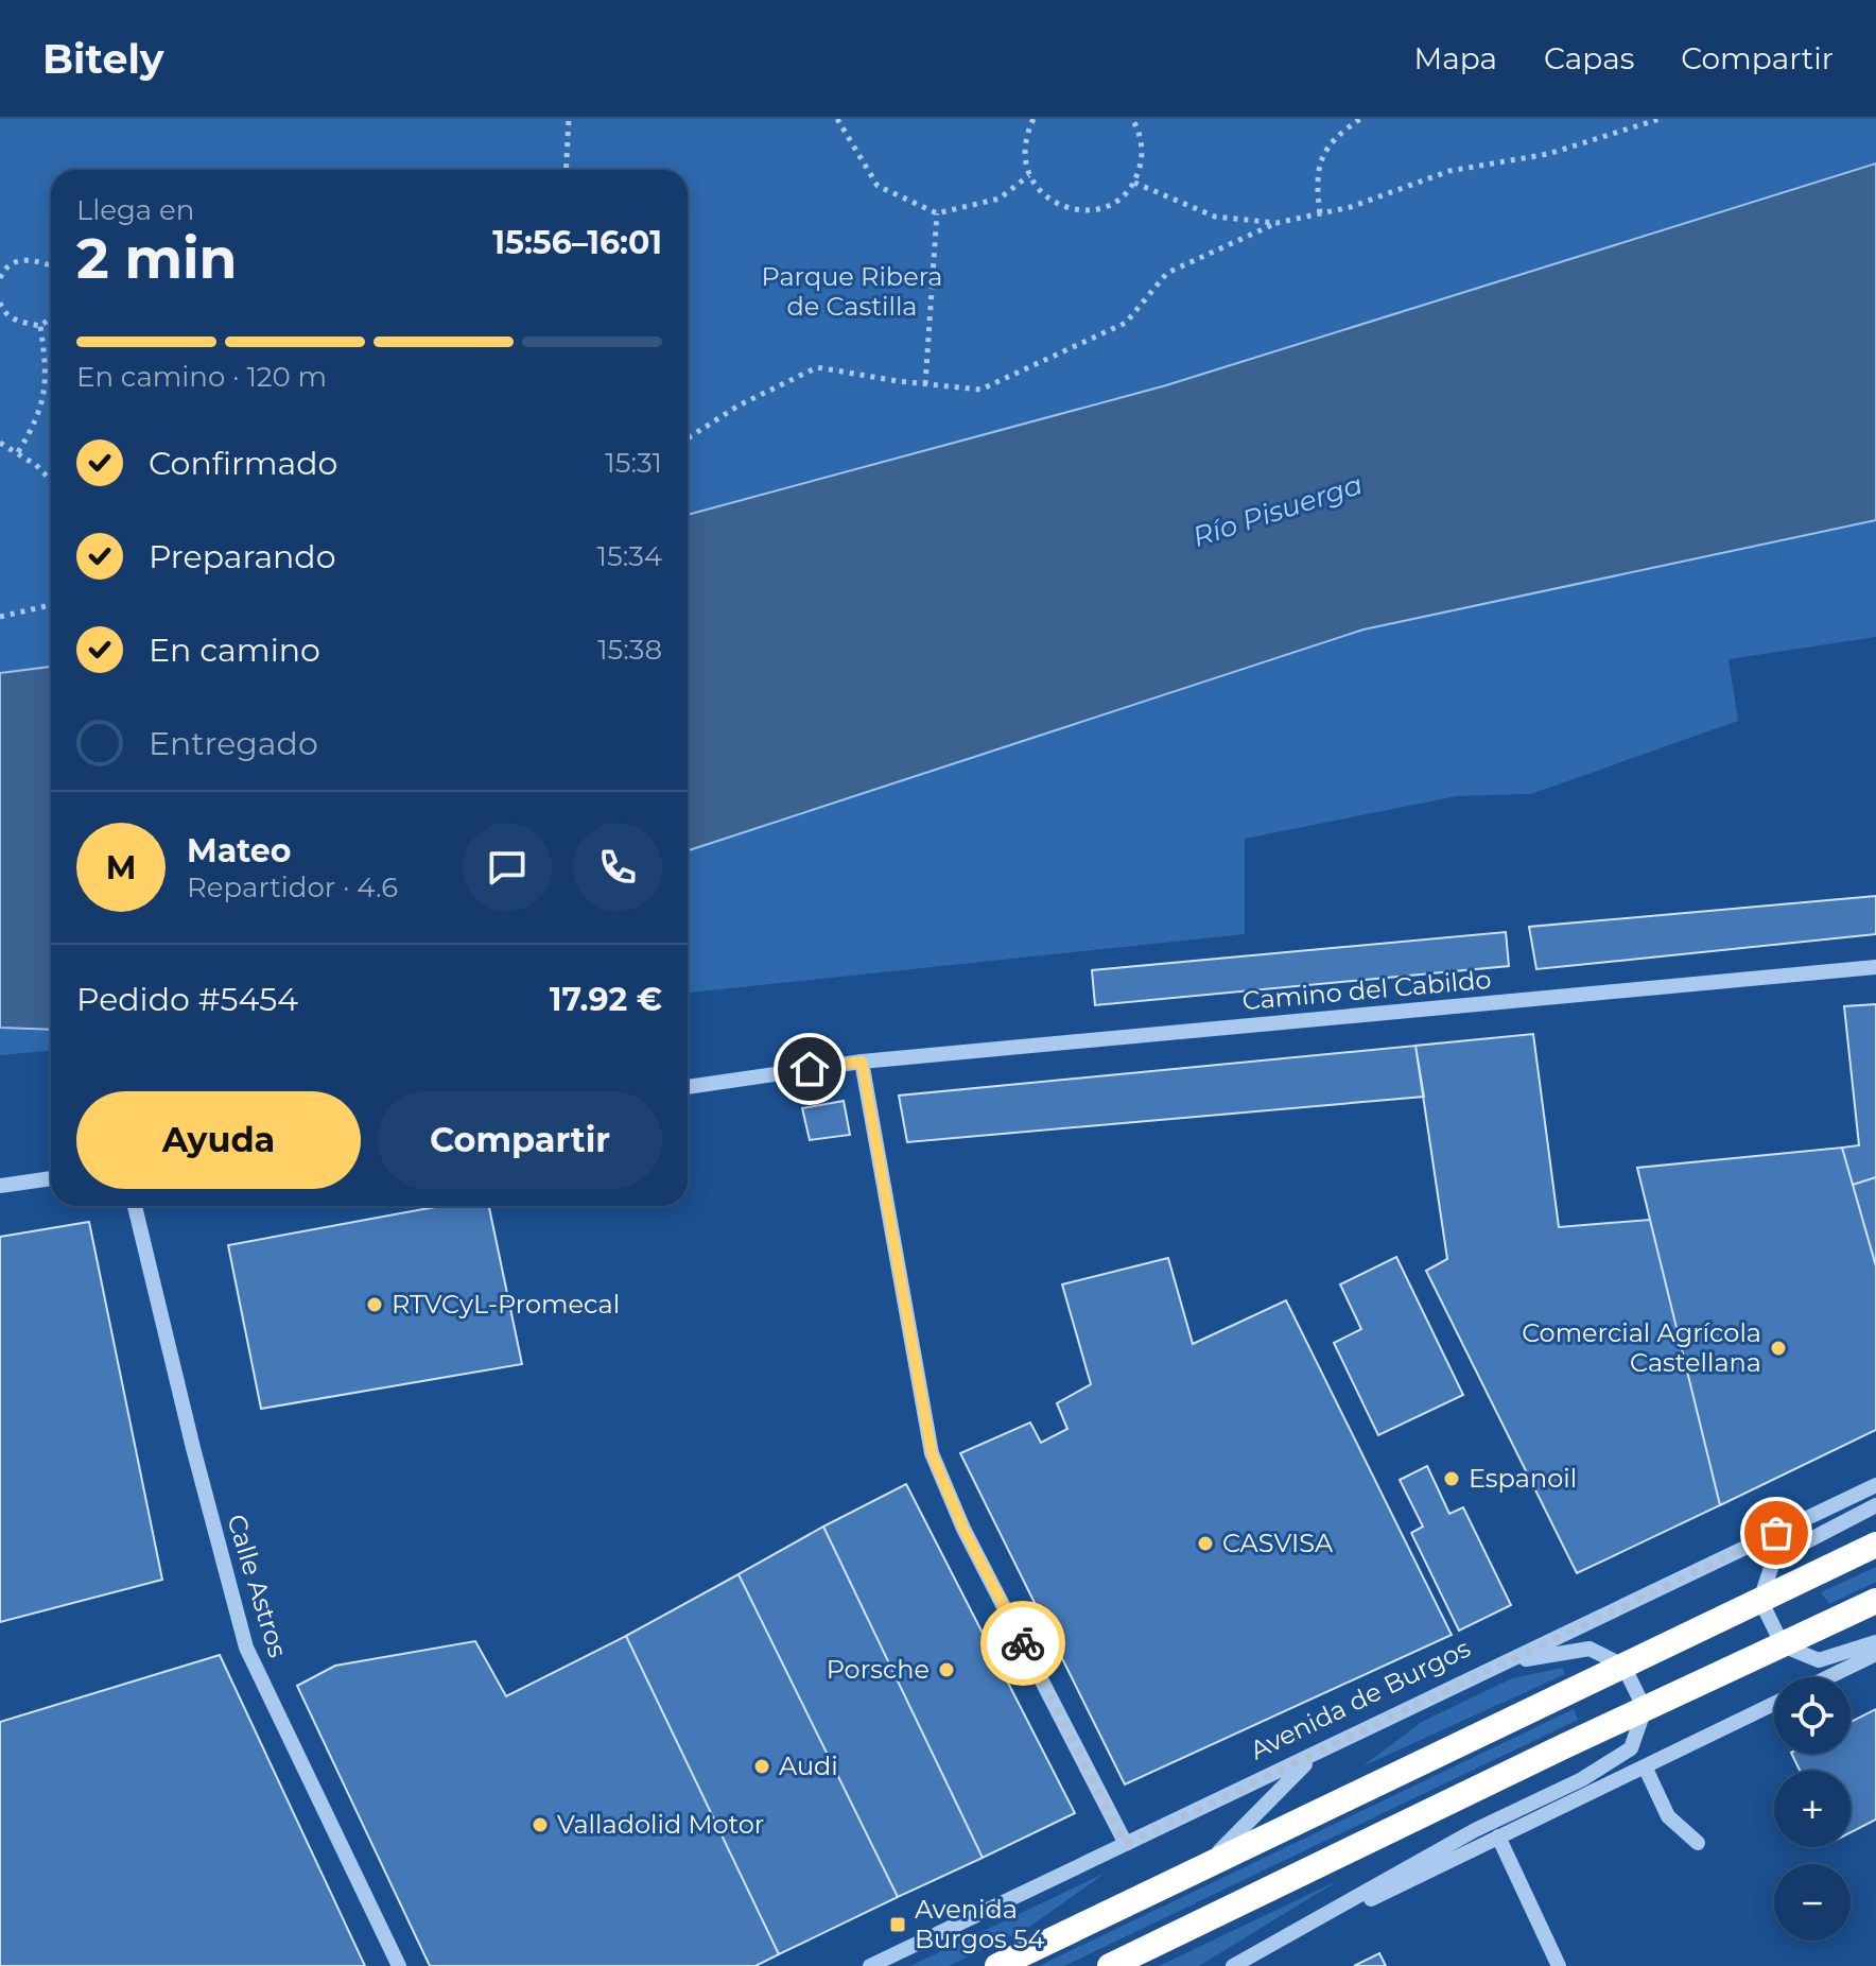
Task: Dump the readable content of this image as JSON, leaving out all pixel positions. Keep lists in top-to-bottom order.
{
  "streets": {
    "street": ["Camino del Cabildo", "Calle Astros", "Avenida de Burgos"]
  },
  "water": ["Río Pisuerga"],
  "parks": ["Parque Ribera de Castilla"],
  "places": {
    "other": [
      "RTVCyL-Promecal",
      "Comercial Agrícola Castellana",
      "Espanoil",
      "CASVISA",
      "Porsche",
      "Audi",
      "Valladolid Motor"
    ],
    "transit": ["Avenida Burgos 54"]
  },
  "page": {
    "header": "Bitely",
    "nav": ["Mapa", "Capas", "Compartir"],
    "heading": ["2 min", "Llega en", "15:56–16:01"],
    "panel": [
      "Mateo",
      "Repartidor · 4.6",
      "Pedido #5454",
      "17.92 €"
    ],
    "bar": "En camino · 120 m",
    "list": [
      ["Confirmado", "15:31"],
      ["Preparando", "15:34"],
      ["En camino", "15:38"],
      "Entregado"
    ],
    "round": "M",
    "buttons": ["Ayuda", "Compartir"],
    "map_buttons": ["+", "−"]
  }
}
